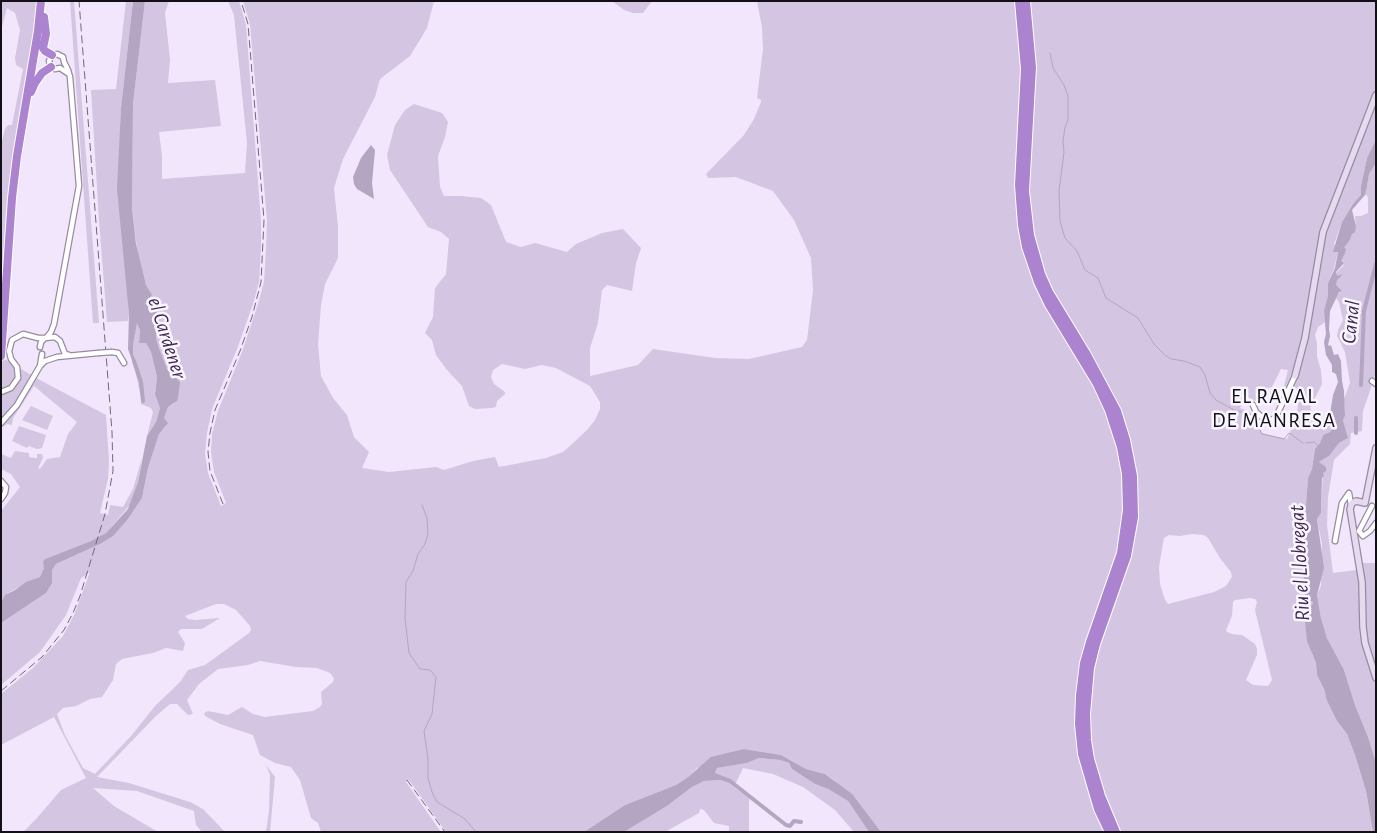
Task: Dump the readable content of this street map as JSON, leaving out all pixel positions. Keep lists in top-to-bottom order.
{
  "districts": ["EL RAVAL DE MANRESA"],
  "water": ["Canal", "el Cardener", "Riu el Llobregat"]
}
